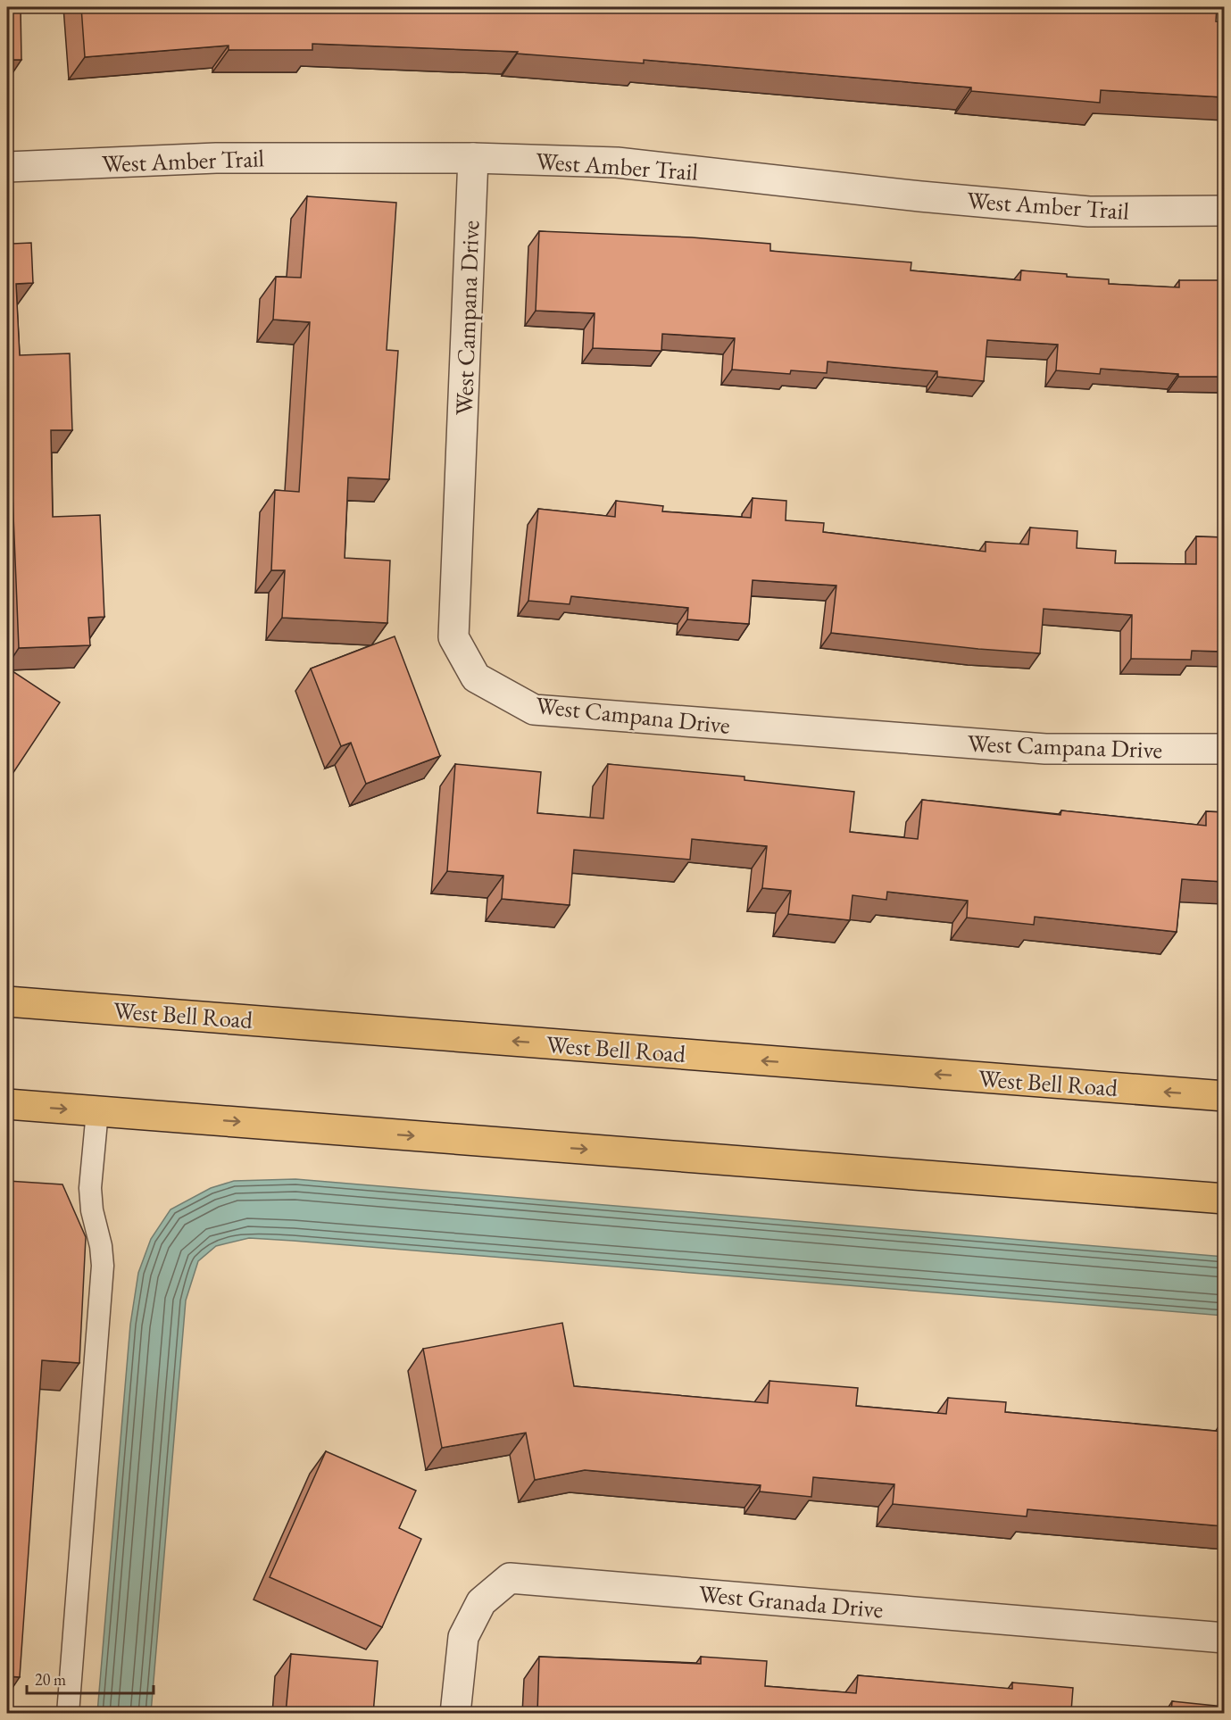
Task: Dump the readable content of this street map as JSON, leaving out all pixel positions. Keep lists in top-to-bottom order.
{
  "streets": {
    "main road": ["West Bell Road"],
    "street": ["West Amber Trail", "West Campana Drive", "West Granada Drive"]
  },
  "crossings": [
    ["West Amber Trail", "West Campana Drive"]
  ],
  "scale_bar": "20 m"
}
